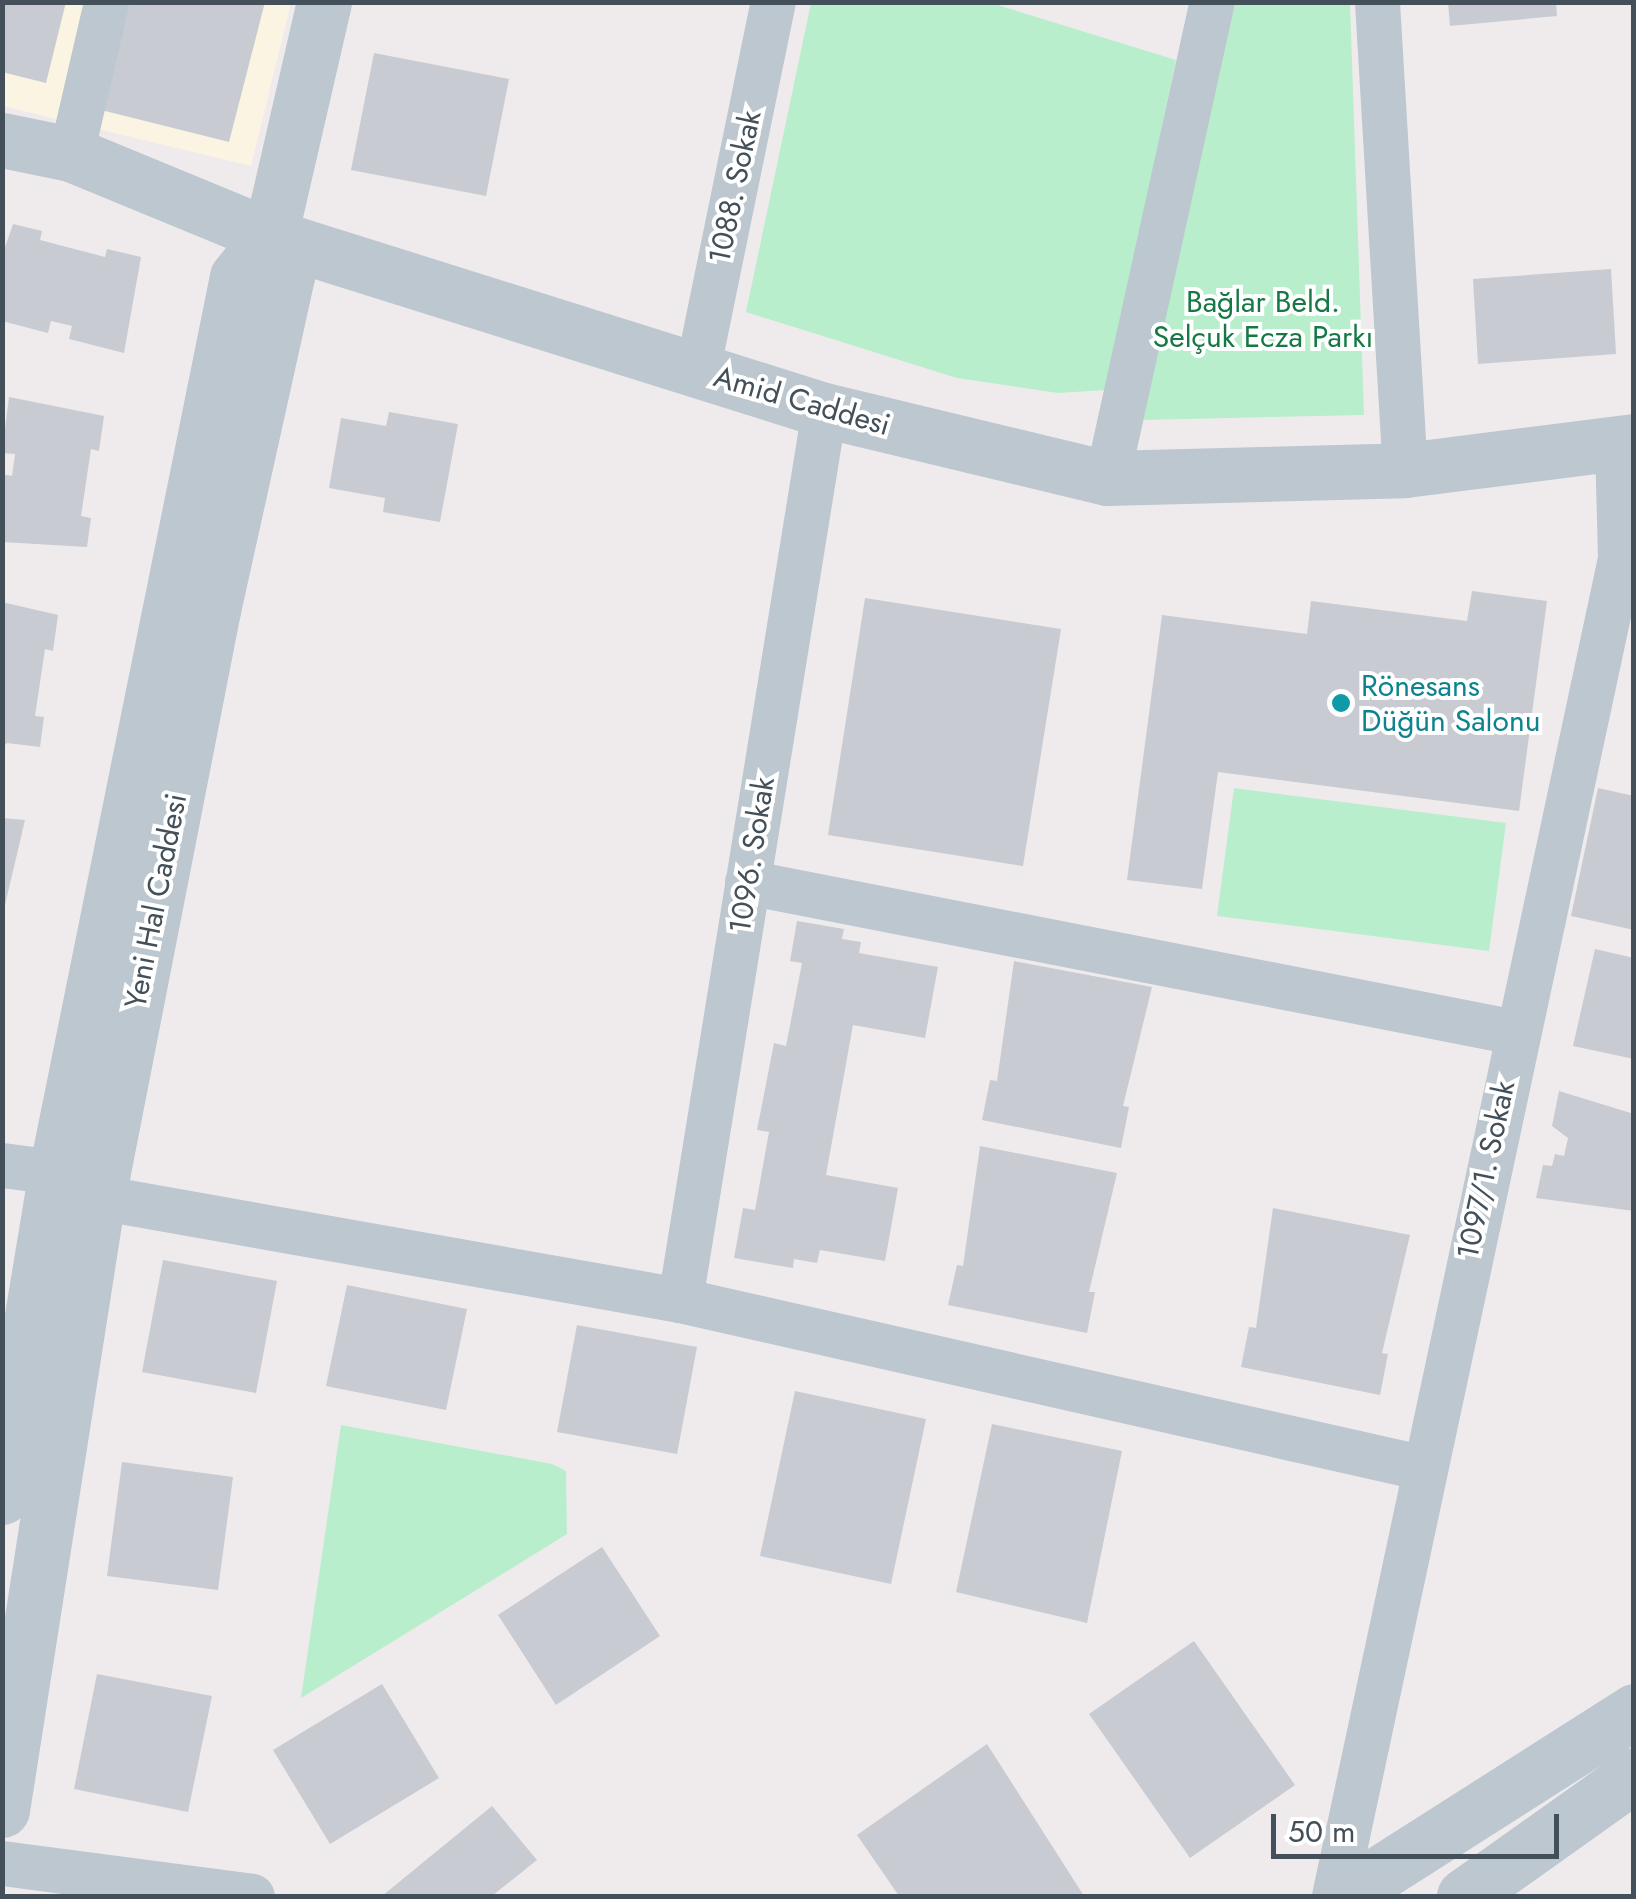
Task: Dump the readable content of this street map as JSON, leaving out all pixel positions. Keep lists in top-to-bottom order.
{
  "streets": {
    "street": [
      "1088. Sokak",
      "Amid Caddesi",
      "1096. Sokak",
      "1097/1. Sokak"
    ]
  },
  "crossings": [
    ["1088. Sokak", "Amid Caddesi"],
    ["Amid Caddesi", "1096. Sokak"],
    ["Amid Caddesi", "1097/1. Sokak"]
  ],
  "parks": ["Bağlar Beld. Selçuk Ecza Parkı"],
  "places": ["Rönesans Düğün Salonu"],
  "scale_bar": "50 m"
}
